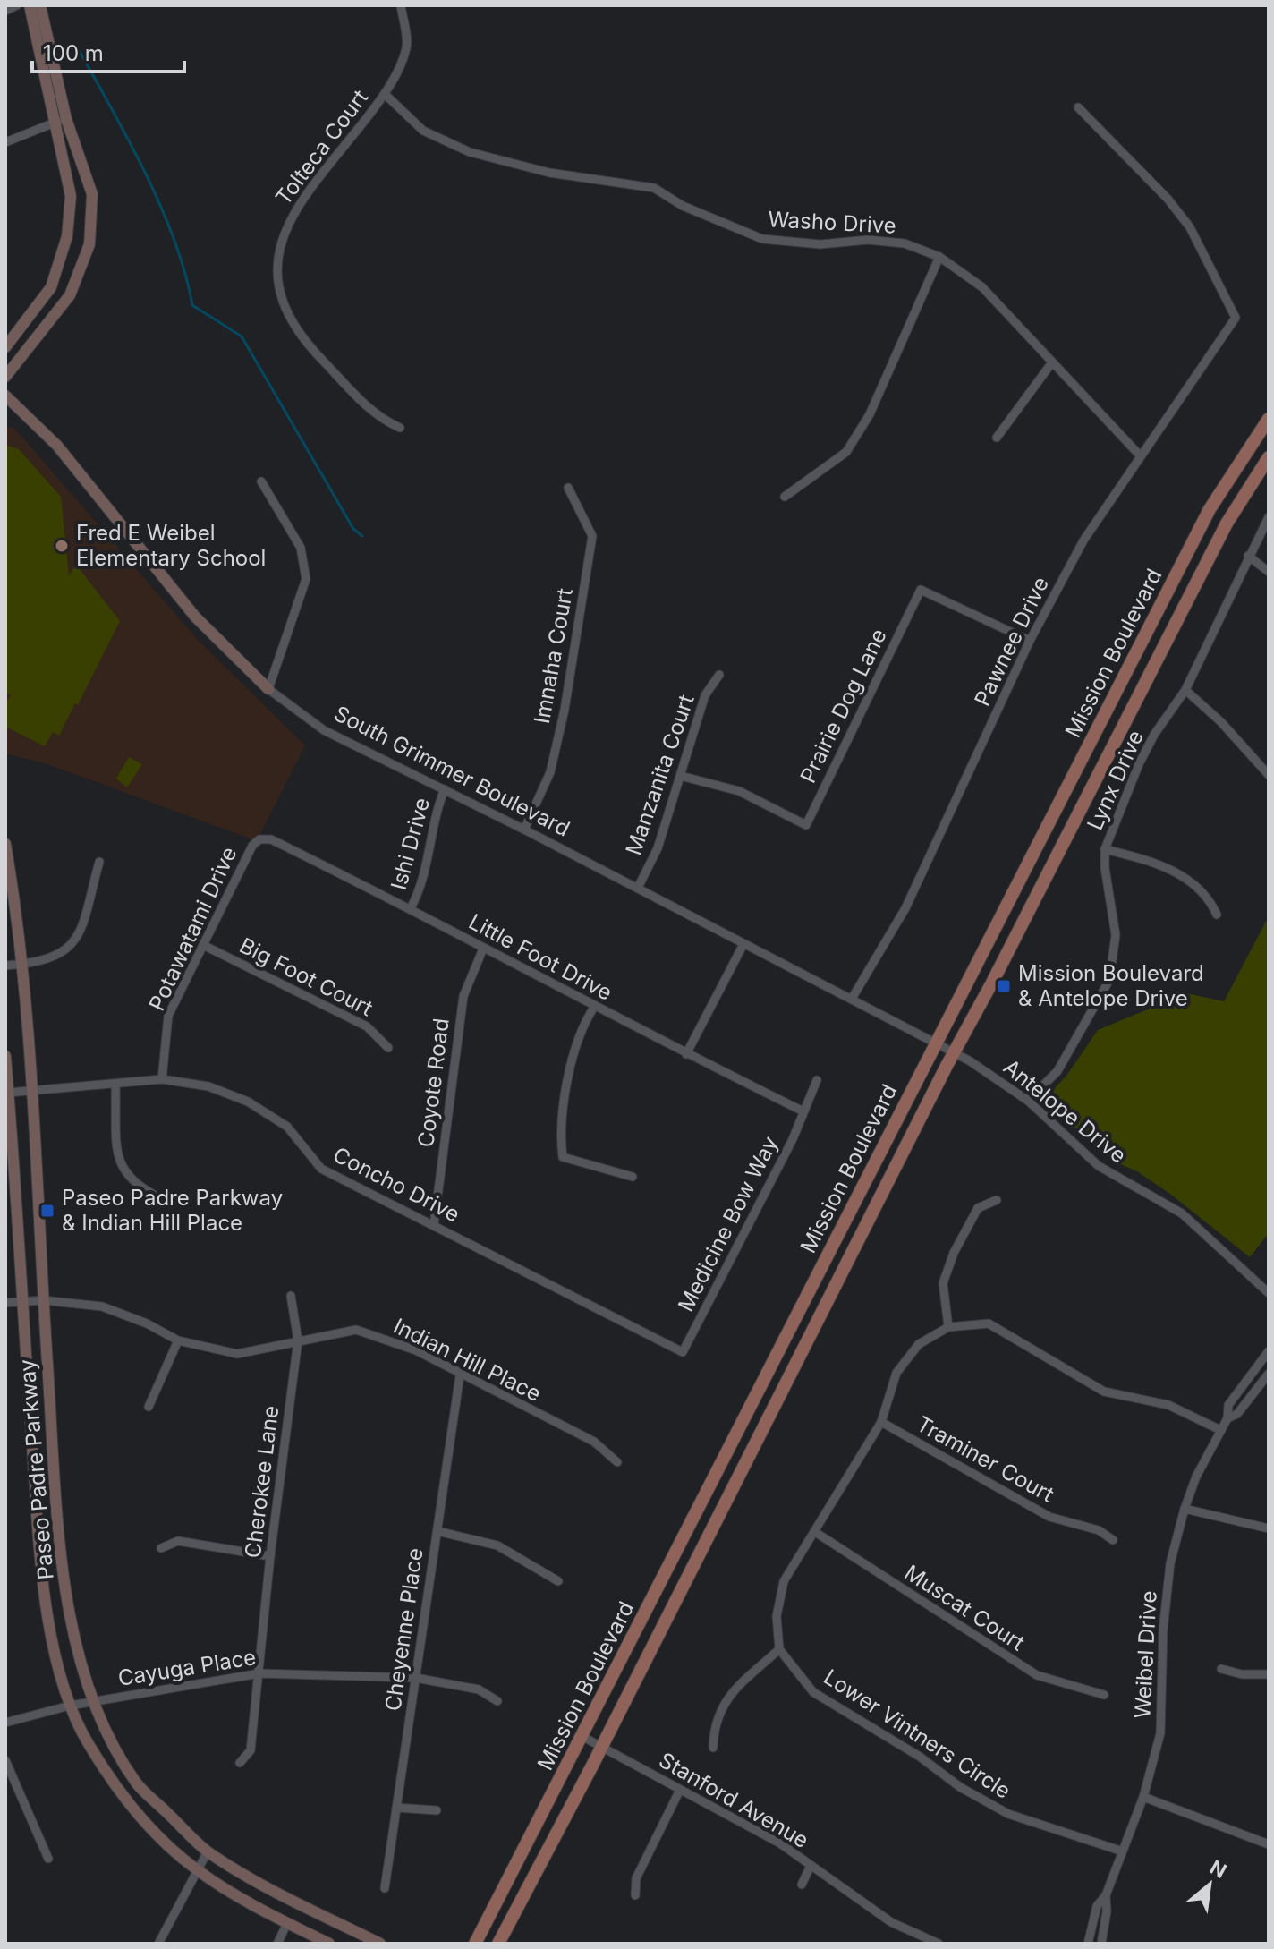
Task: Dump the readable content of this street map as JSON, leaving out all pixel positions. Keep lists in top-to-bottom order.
{
  "streets": {
    "main road": ["Mission Boulevard", "South Grimmer Boulevard", "Paseo Padre Parkway"],
    "street": [
      "Tolteca Court",
      "Washo Drive",
      "Pawnee Drive",
      "Imnaha Court",
      "Prairie Dog Lane",
      "Manzanita Court",
      "Lynx Drive",
      "Ishi Drive",
      "Potawatami Drive",
      "Little Foot Drive",
      "Big Foot Court",
      "Coyote Road",
      "Antelope Drive",
      "Concho Drive",
      "Medicine Bow Way",
      "Indian Hill Place",
      "Traminer Court",
      "Cherokee Lane",
      "Muscat Court",
      "Cheyenne Place",
      "Weibel Drive",
      "Cayuga Place",
      "Lower Vintners Circle",
      "Stanford Avenue"
    ]
  },
  "crossings": [
    ["Tolteca Court", "Washo Drive"],
    ["Washo Drive", "Pawnee Drive"],
    ["Pawnee Drive", "Prairie Dog Lane"],
    ["Pawnee Drive", "South Grimmer Boulevard"],
    ["Mission Boulevard", "South Grimmer Boulevard"],
    ["Mission Boulevard", "Antelope Drive"],
    ["Mission Boulevard", "Stanford Avenue"],
    ["Imnaha Court", "South Grimmer Boulevard"],
    ["Prairie Dog Lane", "Manzanita Court"],
    ["South Grimmer Boulevard", "Manzanita Court"],
    ["South Grimmer Boulevard", "Ishi Drive"],
    ["South Grimmer Boulevard", "Antelope Drive"],
    ["Lynx Drive", "Antelope Drive"],
    ["Ishi Drive", "Little Foot Drive"],
    ["Potawatami Drive", "Little Foot Drive"],
    ["Potawatami Drive", "Big Foot Court"],
    ["Potawatami Drive", "Concho Drive"],
    ["Little Foot Drive", "Coyote Road"],
    ["Little Foot Drive", "Medicine Bow Way"],
    ["Coyote Road", "Concho Drive"],
    ["Concho Drive", "Medicine Bow Way"],
    ["Concho Drive", "Paseo Padre Parkway"],
    ["Indian Hill Place", "Paseo Padre Parkway"],
    ["Indian Hill Place", "Cherokee Lane"],
    ["Indian Hill Place", "Cheyenne Place"],
    ["Paseo Padre Parkway", "Cayuga Place"],
    ["Cherokee Lane", "Cayuga Place"],
    ["Cheyenne Place", "Cayuga Place"],
    ["Weibel Drive", "Lower Vintners Circle"]
  ],
  "places": {
    "other": ["Fred E Weibel Elementary School"],
    "transit": ["Mission Boulevard & Antelope Drive", "Paseo Padre Parkway & Indian Hill Place"]
  },
  "scale_bar": "100 m",
  "north": "top right"
}
